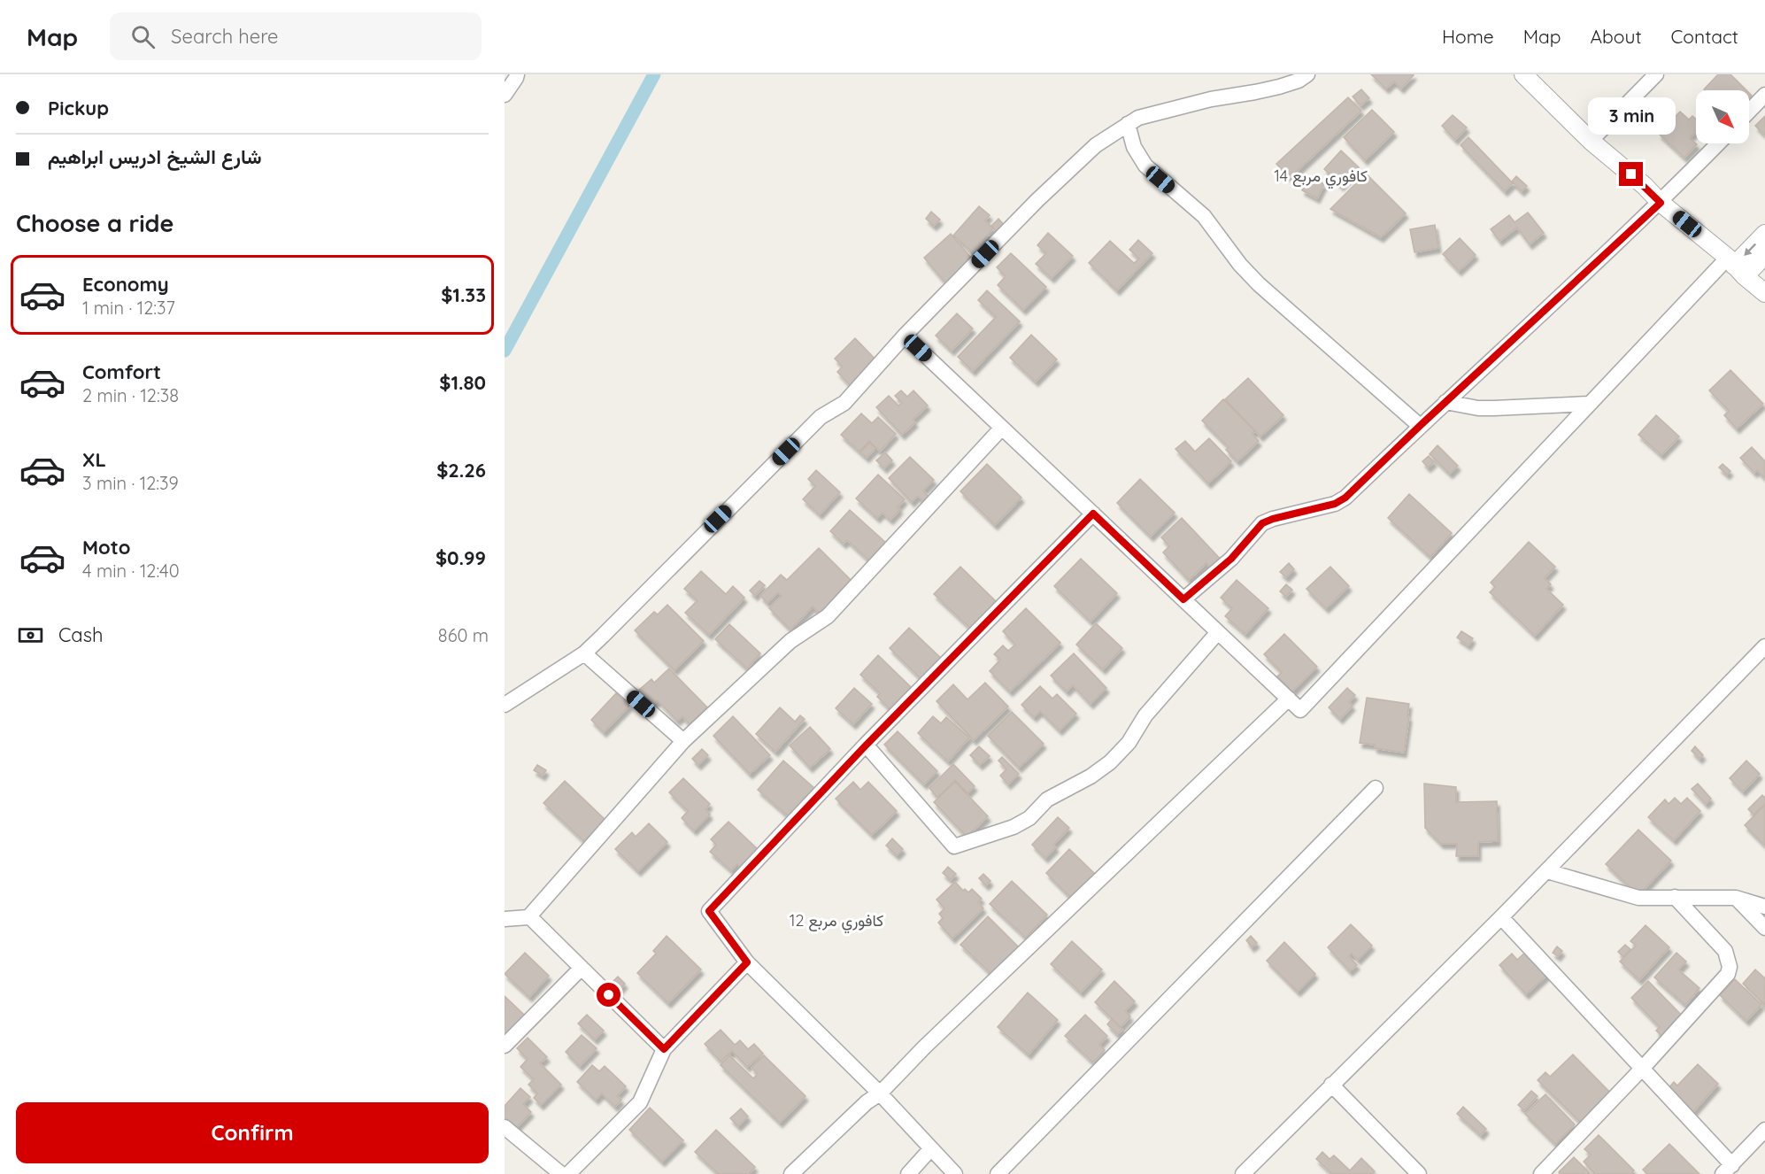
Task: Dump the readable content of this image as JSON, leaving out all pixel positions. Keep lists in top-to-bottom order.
{
  "districts": ["كافوري مربع 14", "كافوري مربع 12"],
  "north": "bottom right",
  "page": {
    "header": "Map",
    "search": "Search here",
    "nav": [
      "Home",
      "Map",
      "About",
      "Contact"
    ],
    "banner": ["Pickup", "شارع الشيخ ادريس ابراهيم"],
    "bubble": "3 min",
    "heading": "Choose a ride",
    "list": [
      {
        "name": "Economy",
        "note": "1 min · 12:37",
        "value": "$1.33"
      },
      {
        "name": "Comfort",
        "note": "2 min · 12:38",
        "value": "$1.80"
      },
      {
        "name": "XL",
        "note": "3 min · 12:39",
        "value": "$2.26"
      },
      {
        "name": "Moto",
        "note": "4 min · 12:40",
        "value": "$0.99"
      }
    ],
    "pay": ["Cash", "860 m"],
    "buttons": "Confirm"
  }
}
